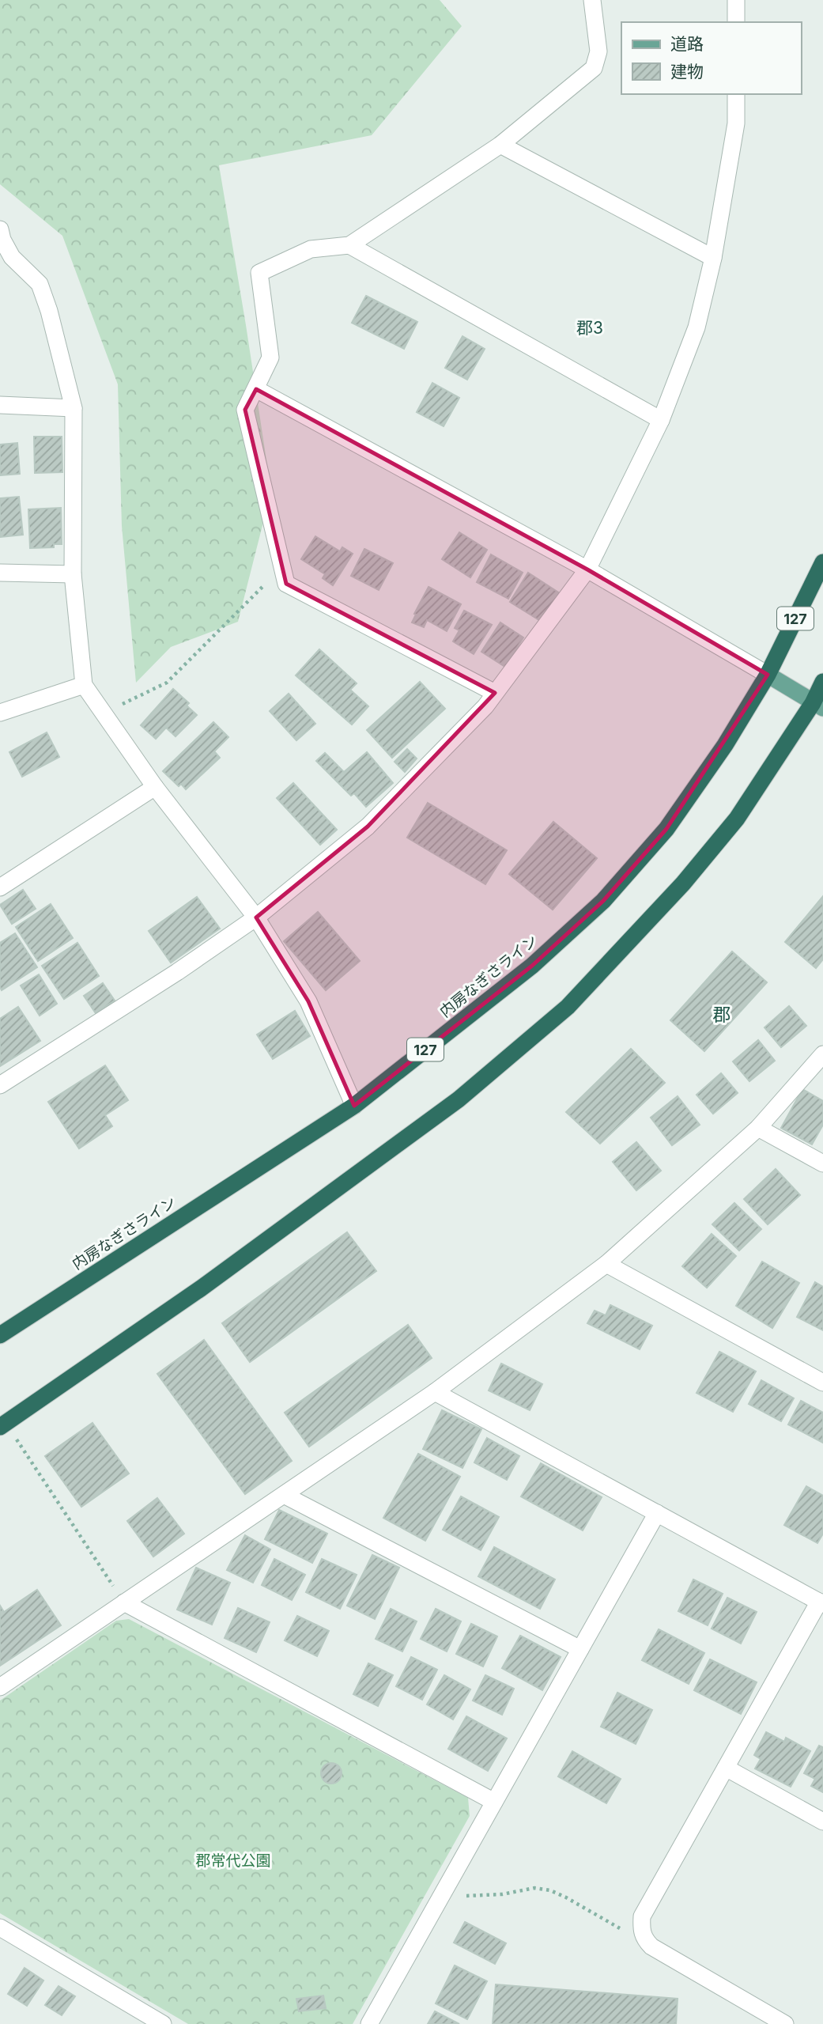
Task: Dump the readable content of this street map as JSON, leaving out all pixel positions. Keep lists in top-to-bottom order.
{
  "streets": {
    "highway": ["127", "内房なぎさライン"]
  },
  "districts": ["郡3", "郡"],
  "parks": ["郡常代公園"],
  "legend": ["道路", "建物"]
}
